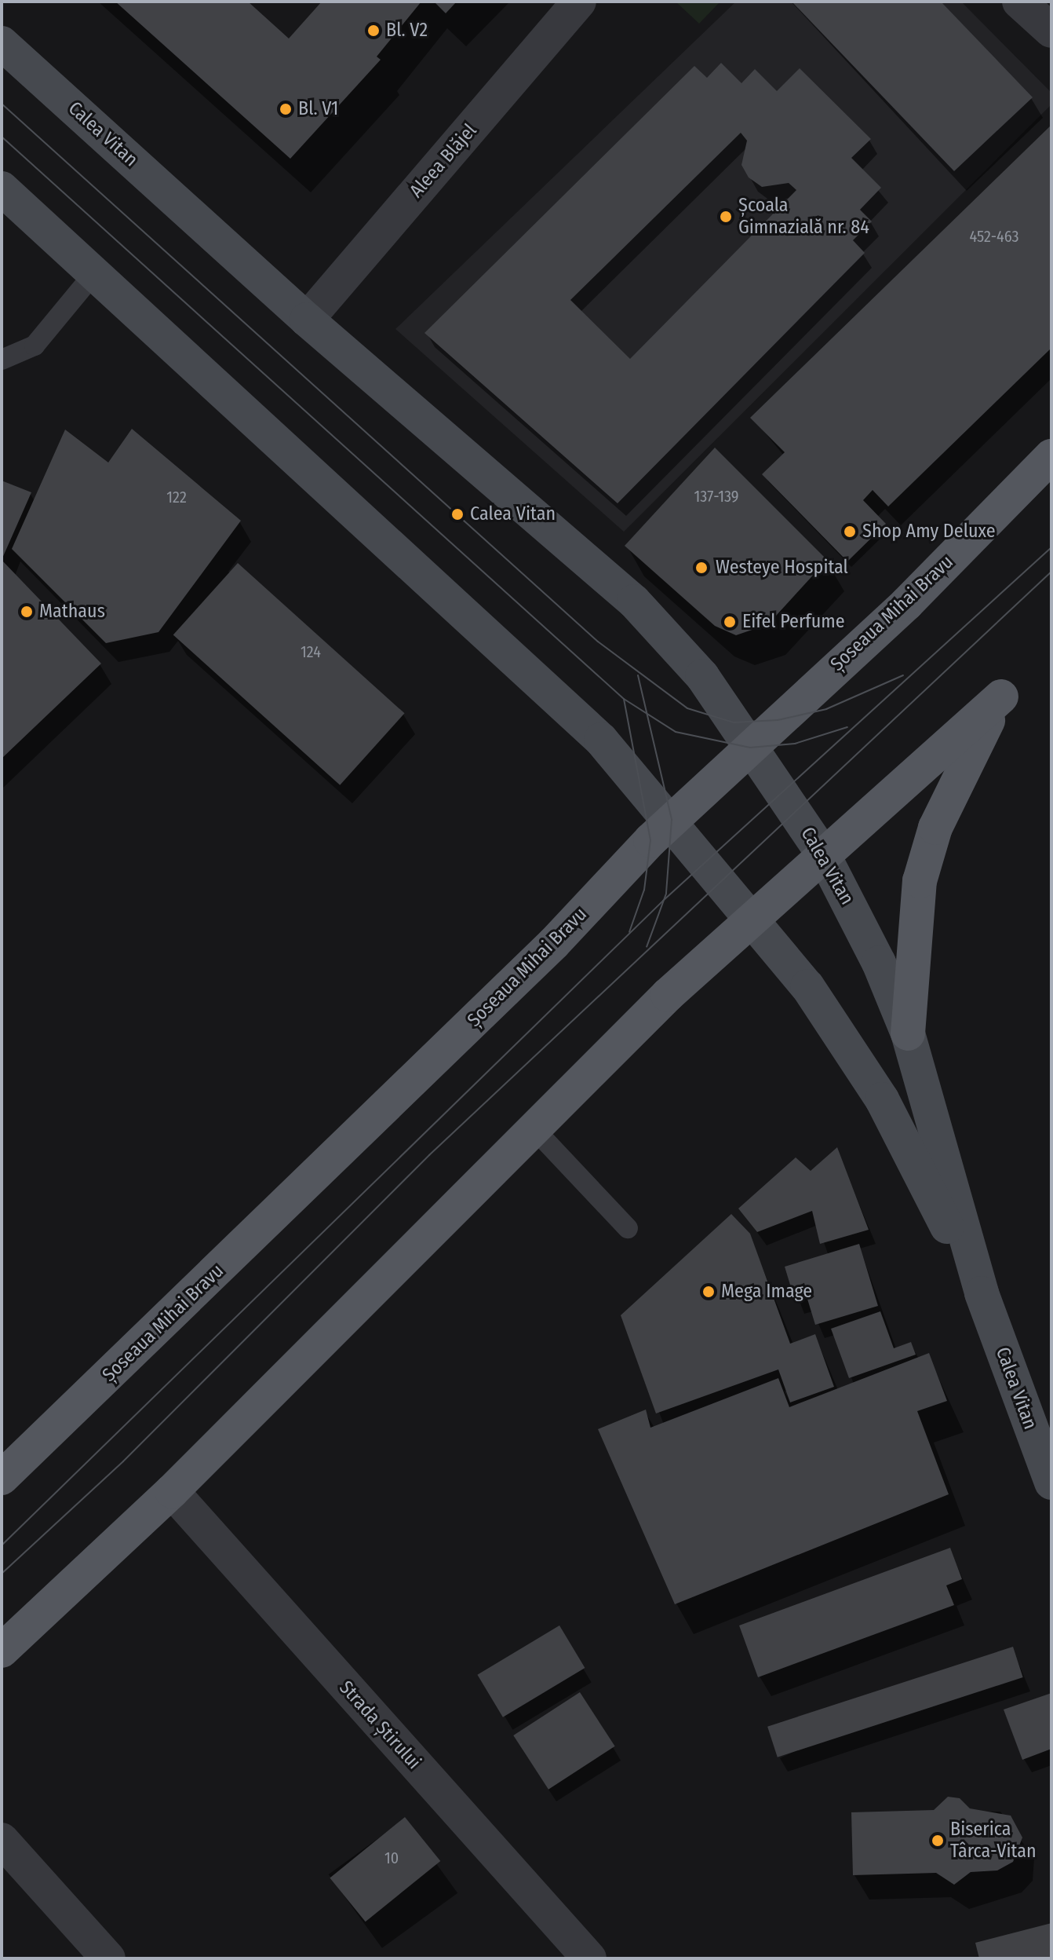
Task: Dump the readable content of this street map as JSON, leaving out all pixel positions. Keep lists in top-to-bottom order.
{
  "streets": {
    "main road": ["Calea Vitan", "Șoseaua Mihai Bravu"],
    "street": ["Aleea Blăjel", "Strada Știrului"]
  },
  "crossings": [
    ["Calea Vitan", "Aleea Blăjel"],
    ["Calea Vitan", "Șoseaua Mihai Bravu"]
  ],
  "places": [
    "Bl. V2",
    "Bl. V1",
    "Școala Gimnazială nr. 84",
    "Calea Vitan",
    "Shop Amy Deluxe",
    "Westeye Hospital",
    "Mathaus",
    "Eifel Perfume",
    "Mega Image",
    "Biserica Târca-Vitan"
  ],
  "house_numbers": [
    "452-463",
    "137-139",
    "122",
    "124",
    "10"
  ]
}
